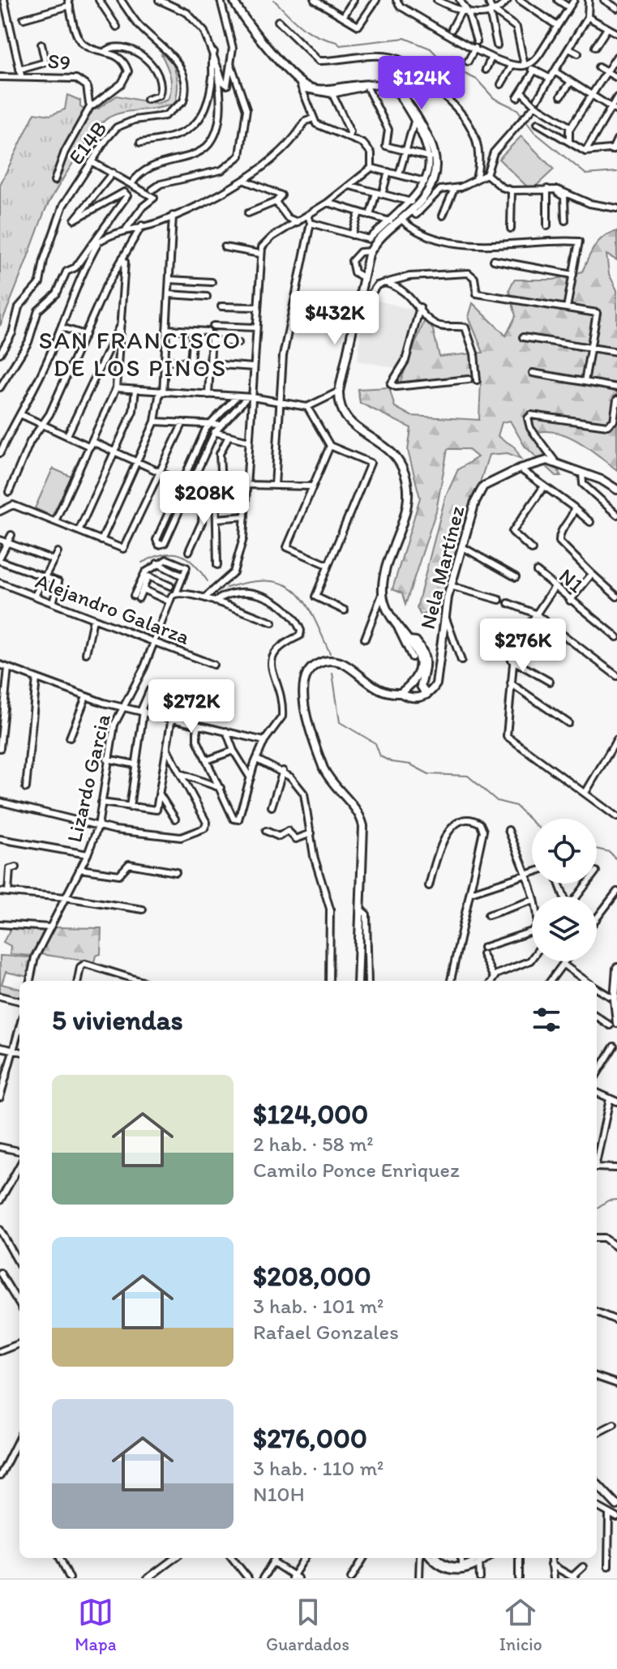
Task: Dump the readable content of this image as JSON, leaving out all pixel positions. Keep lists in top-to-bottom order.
{
  "streets": {
    "main road": ["Nela Martínez"],
    "street": [
      "S9",
      "E14B",
      "N1",
      "Alejandro Galarza",
      "Lizardo Garcia"
    ]
  },
  "crossings": [
    ["Alejandro Galarza", "Lizardo Garcia"]
  ],
  "districts": ["SAN FRANCISCO DE LOS PINOS"],
  "page": {
    "price": [
      "$124K",
      "$432K",
      "$208K",
      "$276K",
      "$272K"
    ],
    "heading": "5 viviendas",
    "list": [
      {
        "name": "$124,000",
        "note": "2 hab. · 58 m² · Camilo Ponce Enrìquez"
      },
      {
        "name": "$208,000",
        "note": "3 hab. · 101 m² · Rafael Gonzales"
      },
      {
        "name": "$276,000",
        "note": "3 hab. · 110 m² · N10H"
      }
    ],
    "tabs": ["Mapa", "Guardados", "Inicio"]
  }
}
